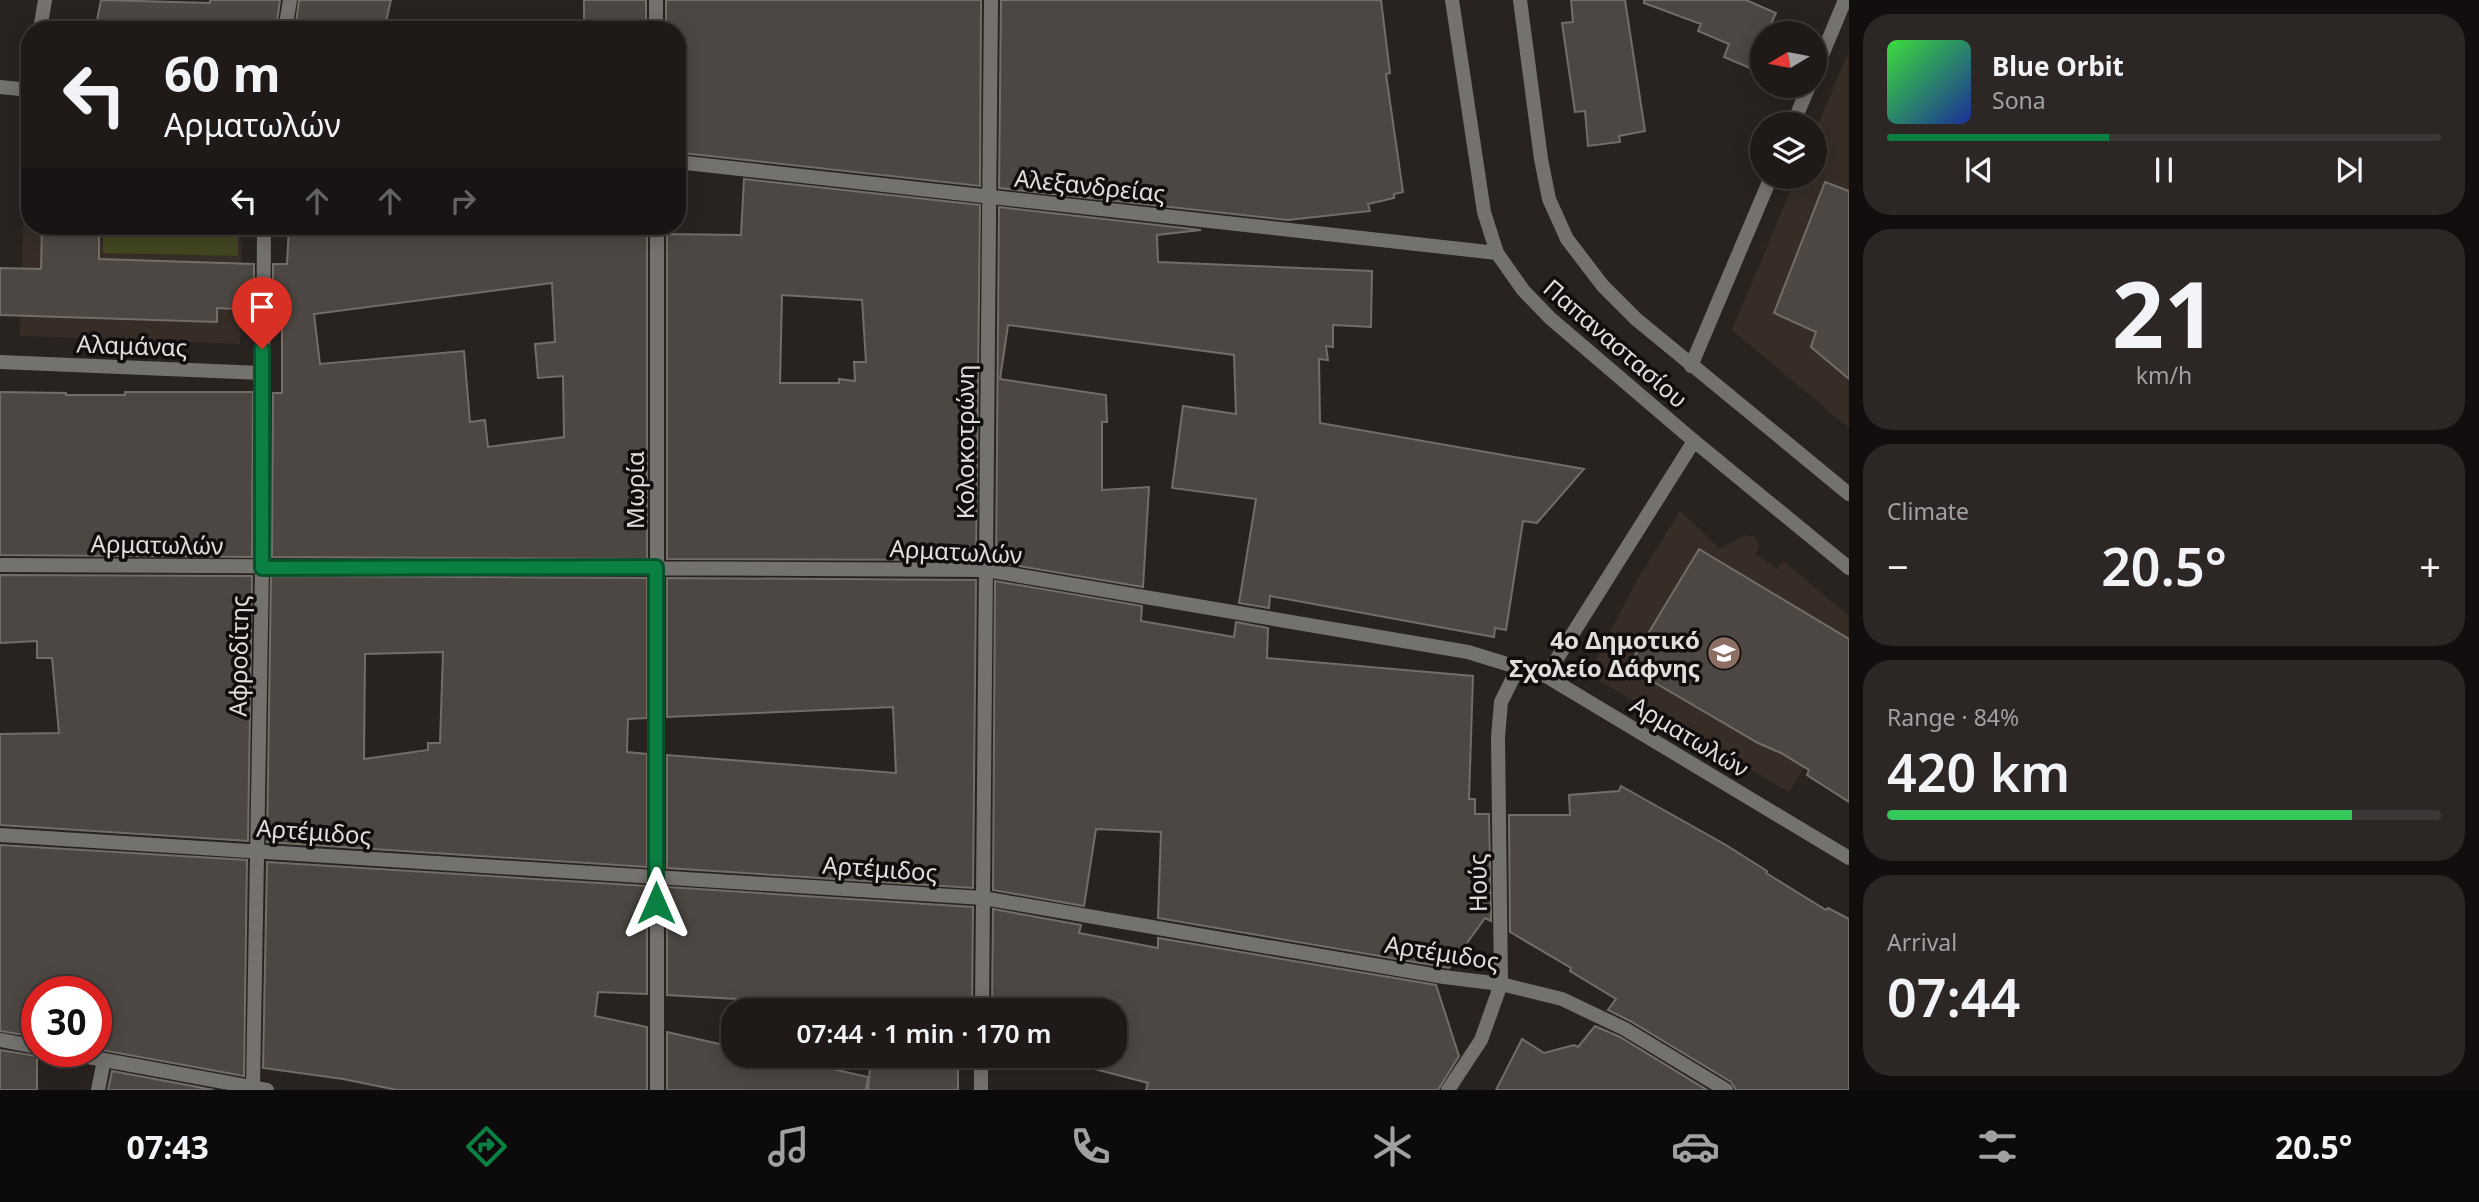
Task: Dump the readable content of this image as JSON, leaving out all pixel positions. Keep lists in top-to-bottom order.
{
  "streets": {
    "street": [
      "Αλεξανδρείας",
      "Παπαναστασίου",
      "Αλαμάνας",
      "Κολοκοτρώνη",
      "Μωρία",
      "Αρματωλών",
      "Αφροδίτης",
      "Αρτέμιδος",
      "Ηούς"
    ]
  },
  "crossings": [
    ["Αλεξανδρείας", "Παπαναστασίου"],
    ["Αλεξανδρείας", "Κολοκοτρώνη"],
    ["Αλαμάνας", "Αφροδίτης"],
    ["Κολοκοτρώνη", "Αρματωλών"],
    ["Κολοκοτρώνη", "Αρτέμιδος"],
    ["Μωρία", "Αρματωλών"],
    ["Μωρία", "Αρτέμιδος"],
    ["Αρματωλών", "Αφροδίτης"],
    ["Αρματωλών", "Ηούς"],
    ["Αφροδίτης", "Αρτέμιδος"],
    ["Αρτέμιδος", "Ηούς"]
  ],
  "places": {
    "school or university": ["4ο Δημοτικό Σχολείο Δάφνης"]
  },
  "north": "left",
  "page": {
    "turn": ["60 m", "Αρματωλών"],
    "song": ["Blue Orbit", "Sona"],
    "tile": [
      ["21", "km/h"],
      "Climate",
      ["Range · 84%", "420 km"],
      ["Arrival", "07:44"]
    ],
    "heat": ["−", "20.5°", "+"],
    "limit": "30",
    "trip": "07:44 · 1 min · 170 m",
    "tabs": ["07:43", "20.5°"]
  }
}
